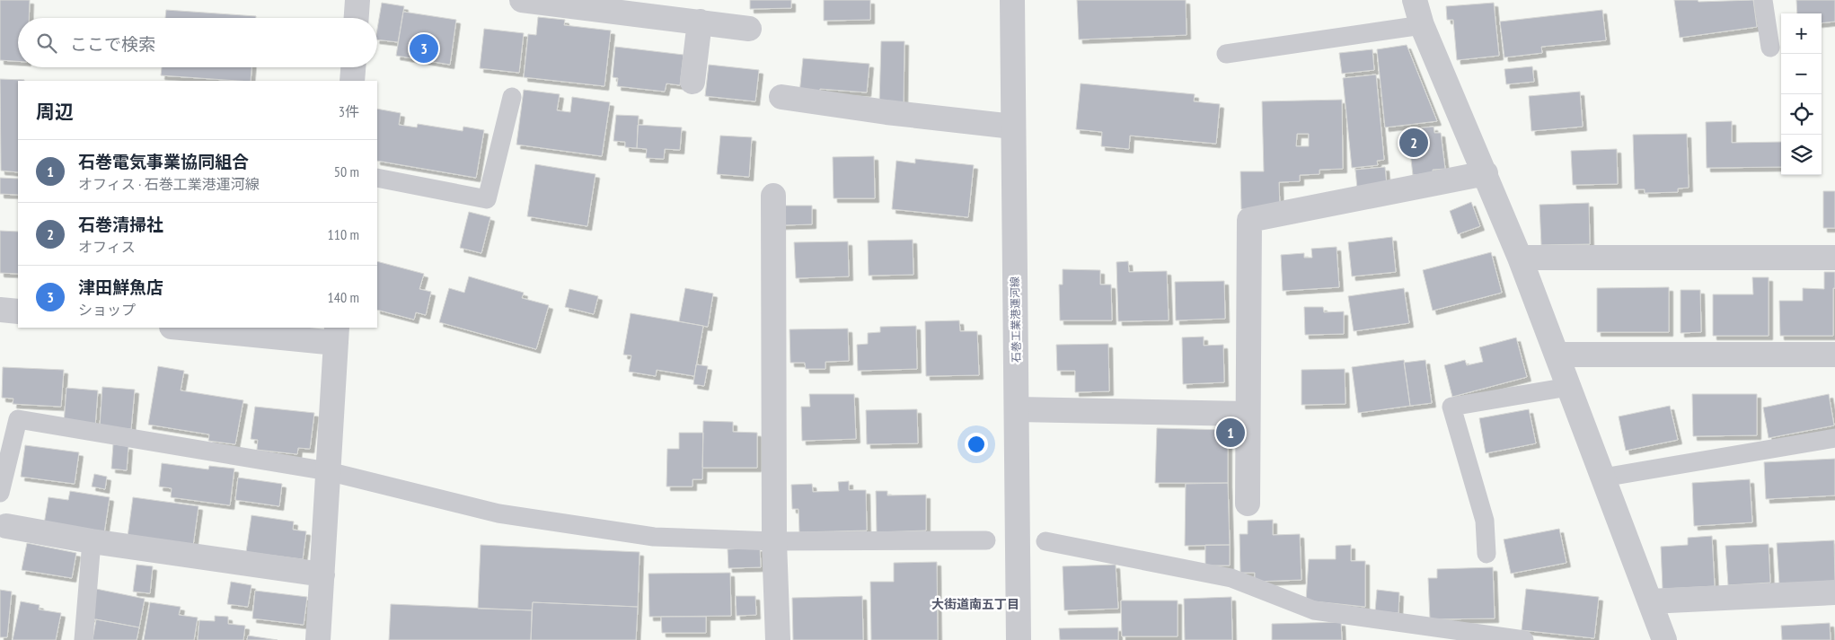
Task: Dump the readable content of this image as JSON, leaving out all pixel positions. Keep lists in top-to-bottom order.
{
  "streets": {
    "street": ["石巻工業港運河線"]
  },
  "districts": ["大街道南五丁目"],
  "page": {
    "map_buttons": ["+", "−"],
    "search": "ここで検索",
    "pins": ["3", "2", "1"],
    "heading": ["周辺", "3件"],
    "list": [
      {
        "mark": "1",
        "name": "石巻電気事業協同組合",
        "note": "オフィス · 石巻工業港運河線",
        "value": "50 m"
      },
      {
        "mark": "2",
        "name": "石巻清掃社",
        "note": "オフィス",
        "value": "110 m"
      },
      {
        "mark": "3",
        "name": "津田鮮魚店",
        "note": "ショップ",
        "value": "140 m"
      }
    ]
  }
}
